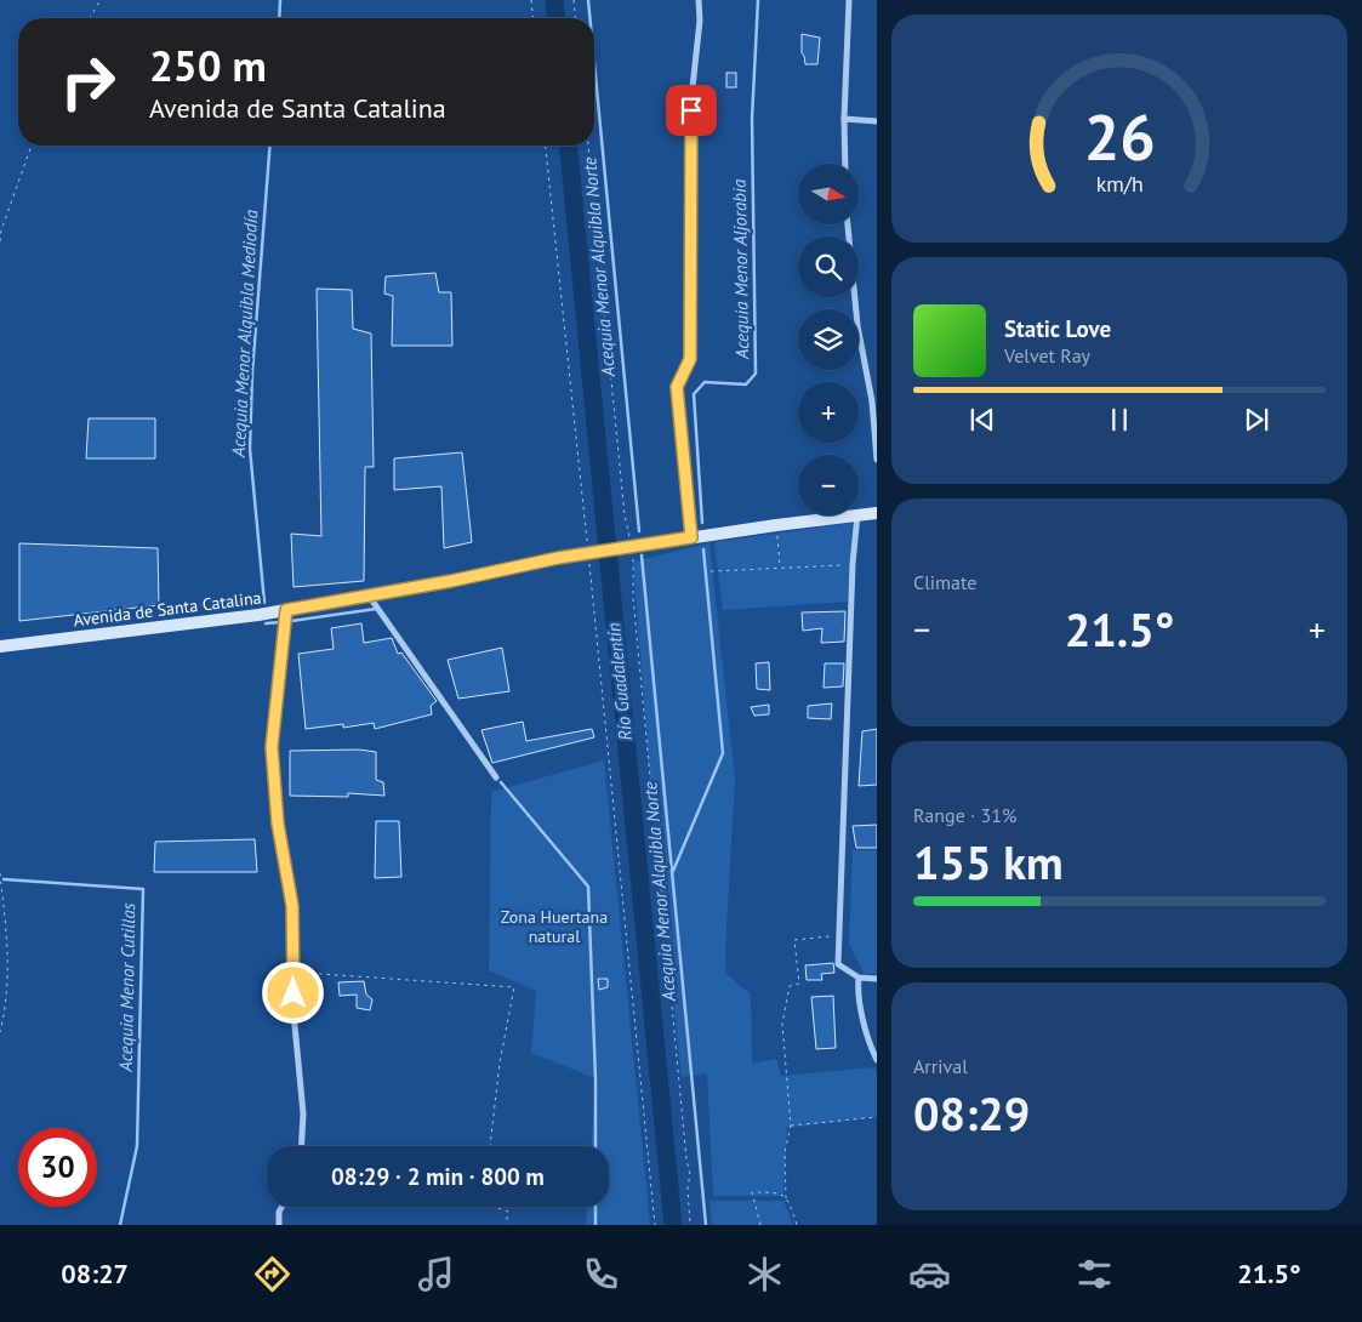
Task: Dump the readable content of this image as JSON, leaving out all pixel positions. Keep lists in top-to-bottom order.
{
  "streets": {
    "main road": ["Avenida de Santa Catalina"]
  },
  "water": [
    "Acequia Menor Alquibla Norte",
    "Acequia Menor Aljorabia",
    "Acequia Menor Alquibla Mediodía",
    "Río Guadalentín",
    "Acequia Menor Cutillas"
  ],
  "parks": ["Zona Huertana natural"],
  "north": "right",
  "page": {
    "turn": ["250 m", "Avenida de Santa Catalina"],
    "map_buttons": ["+", "−"],
    "song": ["Static Love", "Velvet Ray"],
    "tile": [
      "Climate",
      ["Range · 31%", "155 km"],
      ["Arrival", "08:29"]
    ],
    "heat": ["−", "21.5°", "+"],
    "limit": "30",
    "trip": "08:29 · 2 min · 800 m",
    "tabs": ["08:27", "21.5°"],
    "gauge": ["26", "km/h"]
  }
}
